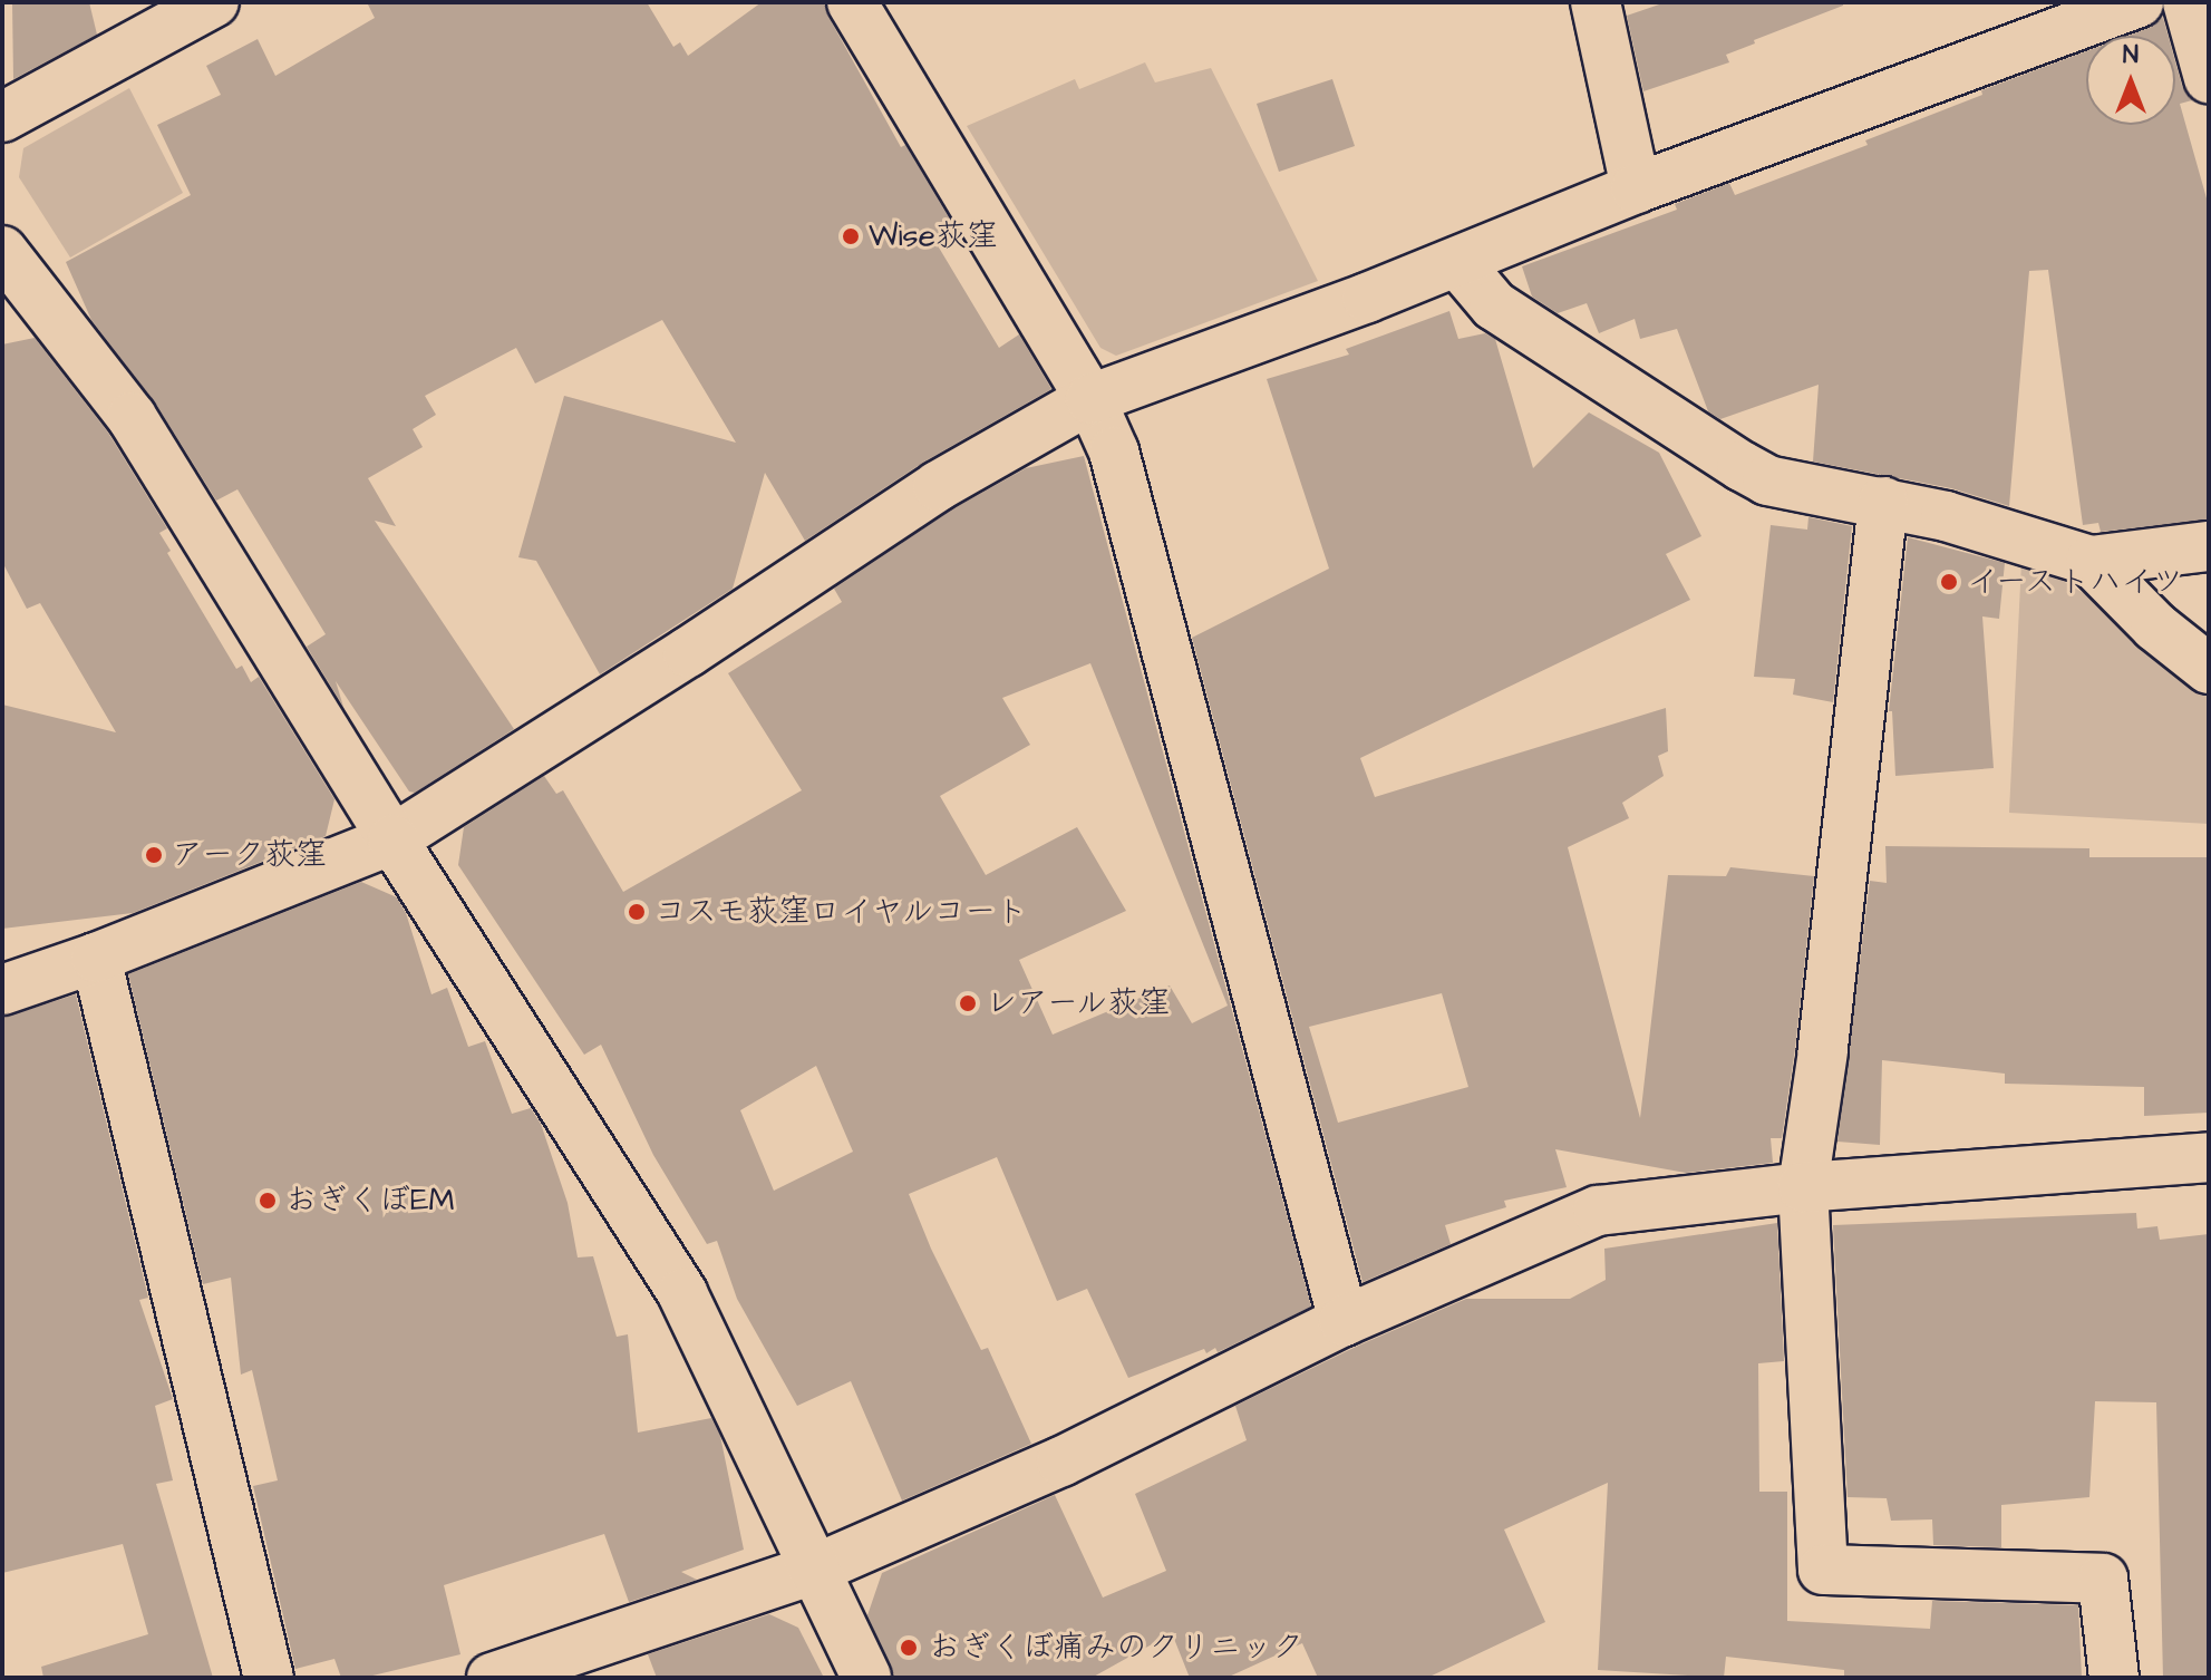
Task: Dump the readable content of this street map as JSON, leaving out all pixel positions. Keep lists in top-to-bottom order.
{
  "places": [
    "Wise荻窪",
    "イーストハイツ",
    "アーク荻窪",
    "コスモ荻窪ロイヤルコート",
    "レアール荻窪",
    "おぎくぼEM",
    "おぎくぼ痛みのクリニック"
  ],
  "north": "top"
}
